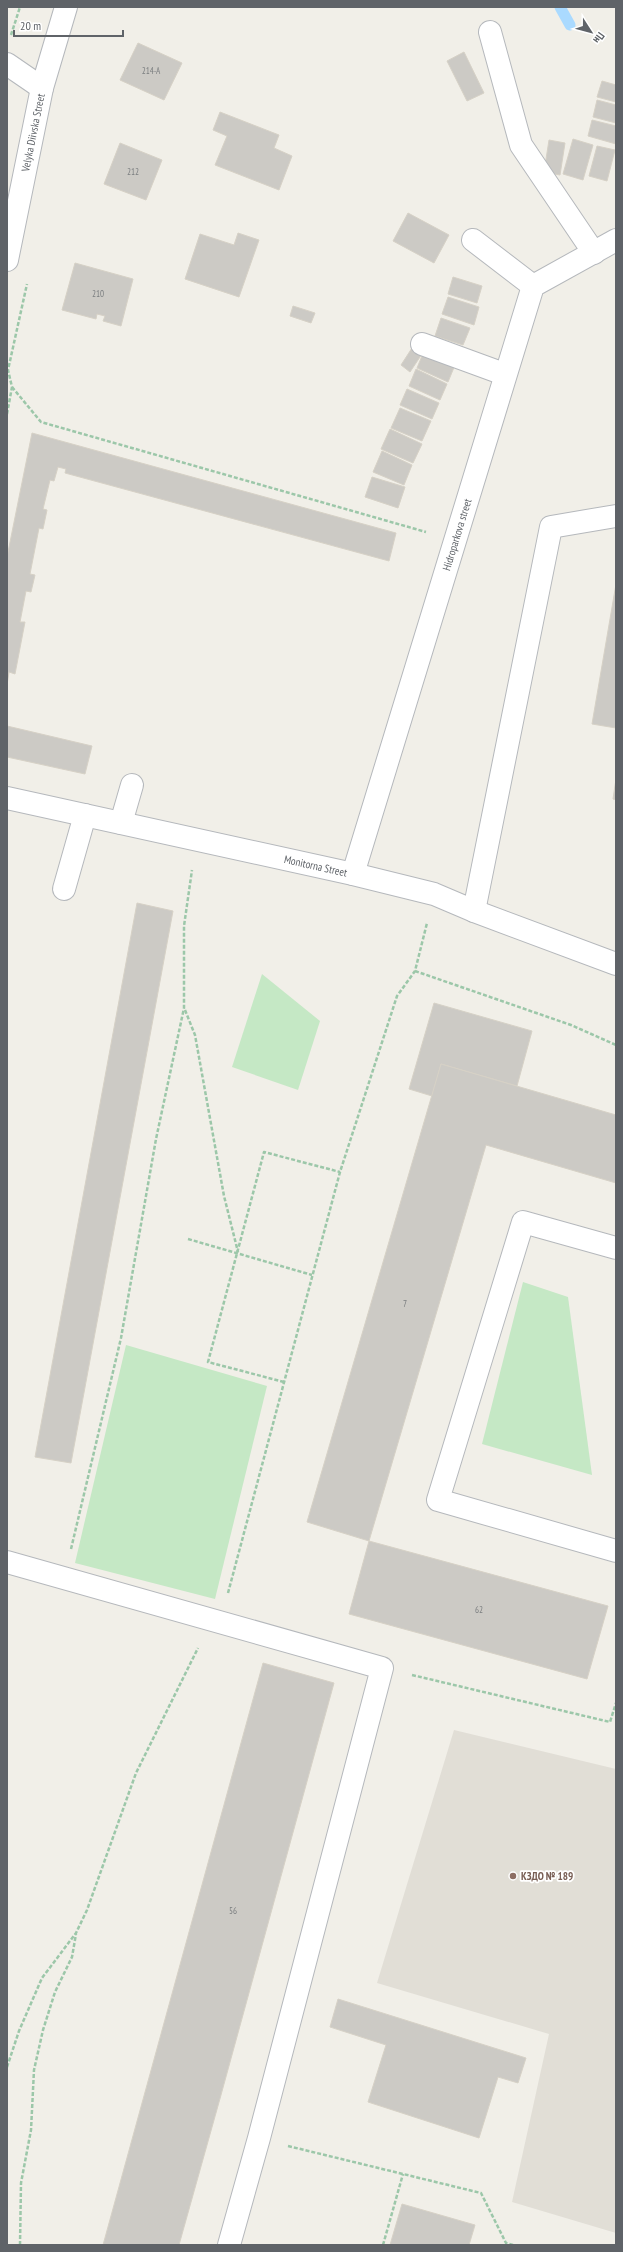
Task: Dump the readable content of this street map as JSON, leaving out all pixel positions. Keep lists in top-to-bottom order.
{
  "streets": {
    "street": ["Velyka Diivska Street", "Hidroparkova street", "Monitorna Street"]
  },
  "crossings": [
    ["Hidroparkova street", "Monitorna Street"]
  ],
  "places": ["КЗДО № 189"],
  "house_numbers": [
    "214-А",
    "212",
    "210",
    "7",
    "62",
    "56"
  ],
  "scale_bar": "20 m",
  "north": "bottom right"
}
